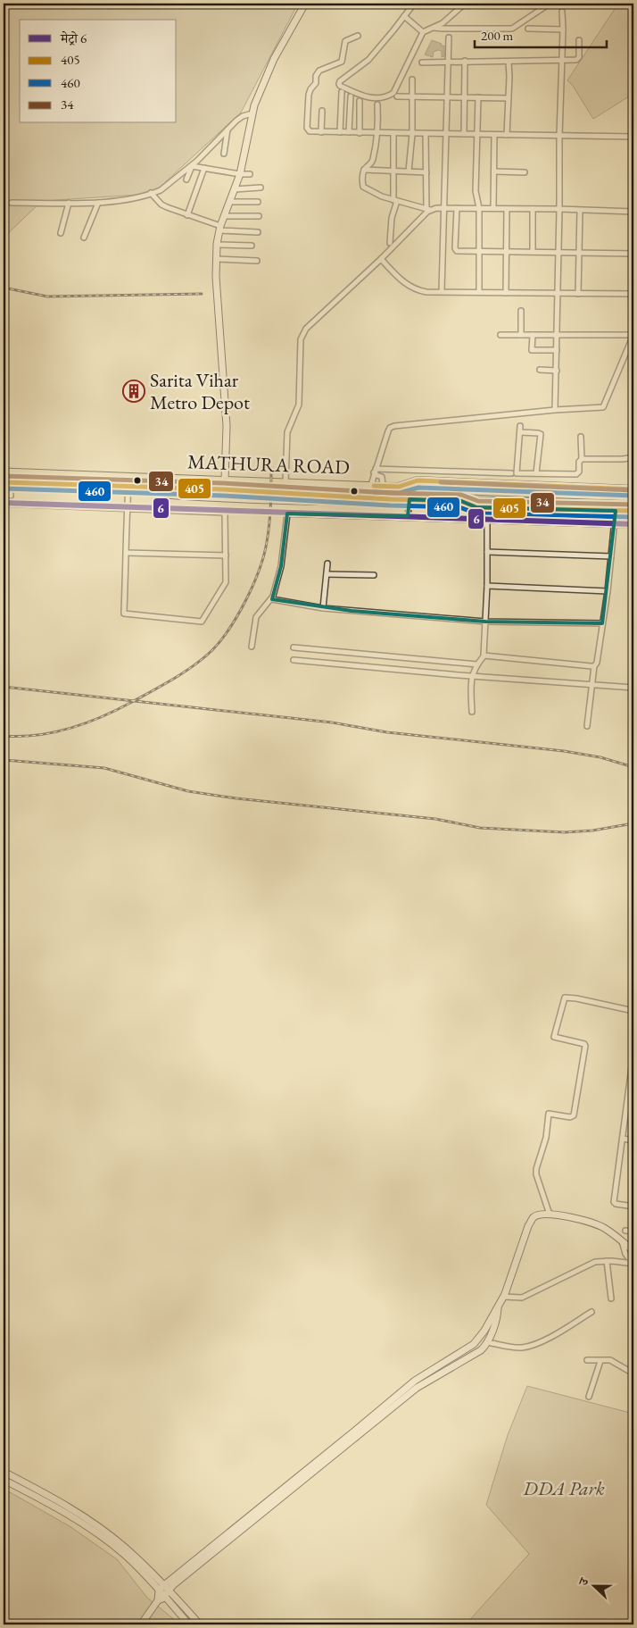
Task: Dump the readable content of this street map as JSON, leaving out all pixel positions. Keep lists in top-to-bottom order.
{
  "streets": {
    "highway": ["MATHURA ROAD"]
  },
  "parks": ["DDA Park"],
  "places": {
    "building": ["Sarita Vihar Metro Depot"]
  },
  "lines": [
    "transit line 34",
    "transit line 405",
    "transit line 460",
    "metro line 6"
  ],
  "legend": [
    "मेट्रो 6",
    "405",
    "460",
    "34"
  ],
  "scale_bar": "200 m",
  "north": "left"
}
